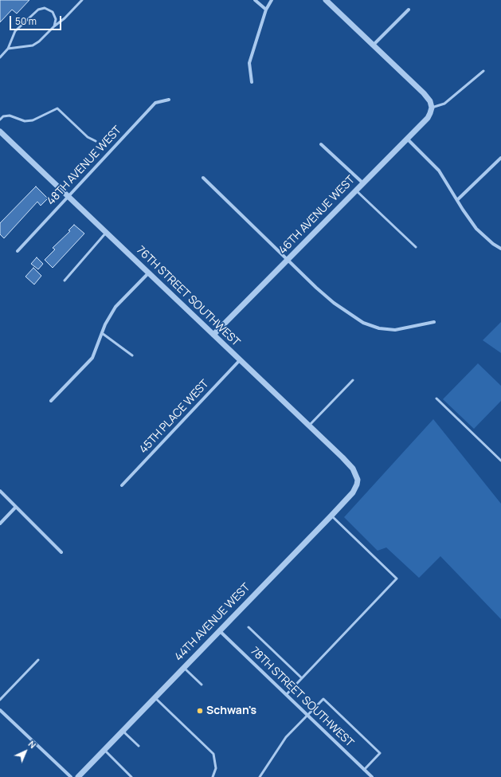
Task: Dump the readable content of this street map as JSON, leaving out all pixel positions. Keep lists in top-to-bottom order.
{
  "streets": {
    "street": [
      "48TH AVENUE WEST",
      "46TH AVENUE WEST",
      "76TH STREET SOUTHWEST",
      "45TH PLACE WEST",
      "44TH AVENUE WEST",
      "78TH STREET SOUTHWEST"
    ]
  },
  "crossings": [
    ["48TH AVENUE WEST", "76TH STREET SOUTHWEST"],
    ["46TH AVENUE WEST", "76TH STREET SOUTHWEST"],
    ["76TH STREET SOUTHWEST", "45TH PLACE WEST"],
    ["76TH STREET SOUTHWEST", "44TH AVENUE WEST"],
    ["44TH AVENUE WEST", "78TH STREET SOUTHWEST"]
  ],
  "places": ["Schwan's"],
  "scale_bar": "50 m",
  "north": "top right"
}
